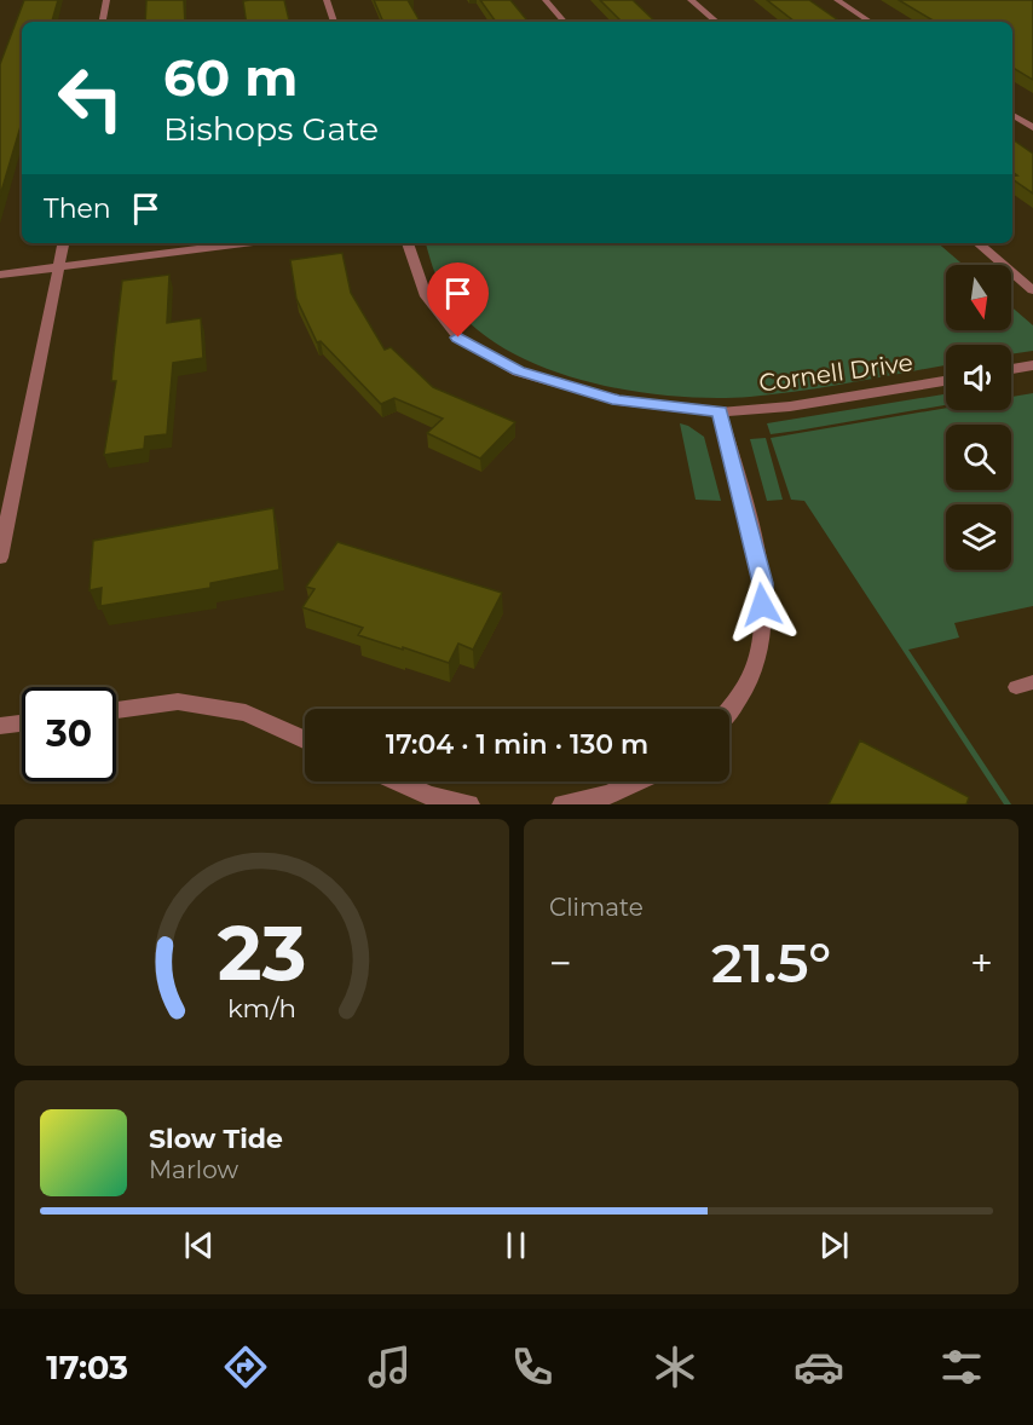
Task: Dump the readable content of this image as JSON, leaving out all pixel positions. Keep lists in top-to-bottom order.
{
  "streets": {
    "street": ["Cornell Drive"]
  },
  "north": "bottom",
  "page": {
    "turn": ["60 m", "Bishops Gate"],
    "then": "Then",
    "limit": "30",
    "trip": "17:04 · 1 min · 130 m",
    "tile": "Climate",
    "heat": ["−", "21.5°", "+"],
    "song": ["Slow Tide", "Marlow"],
    "tabs": "17:03",
    "gauge": ["23", "km/h"]
  }
}
